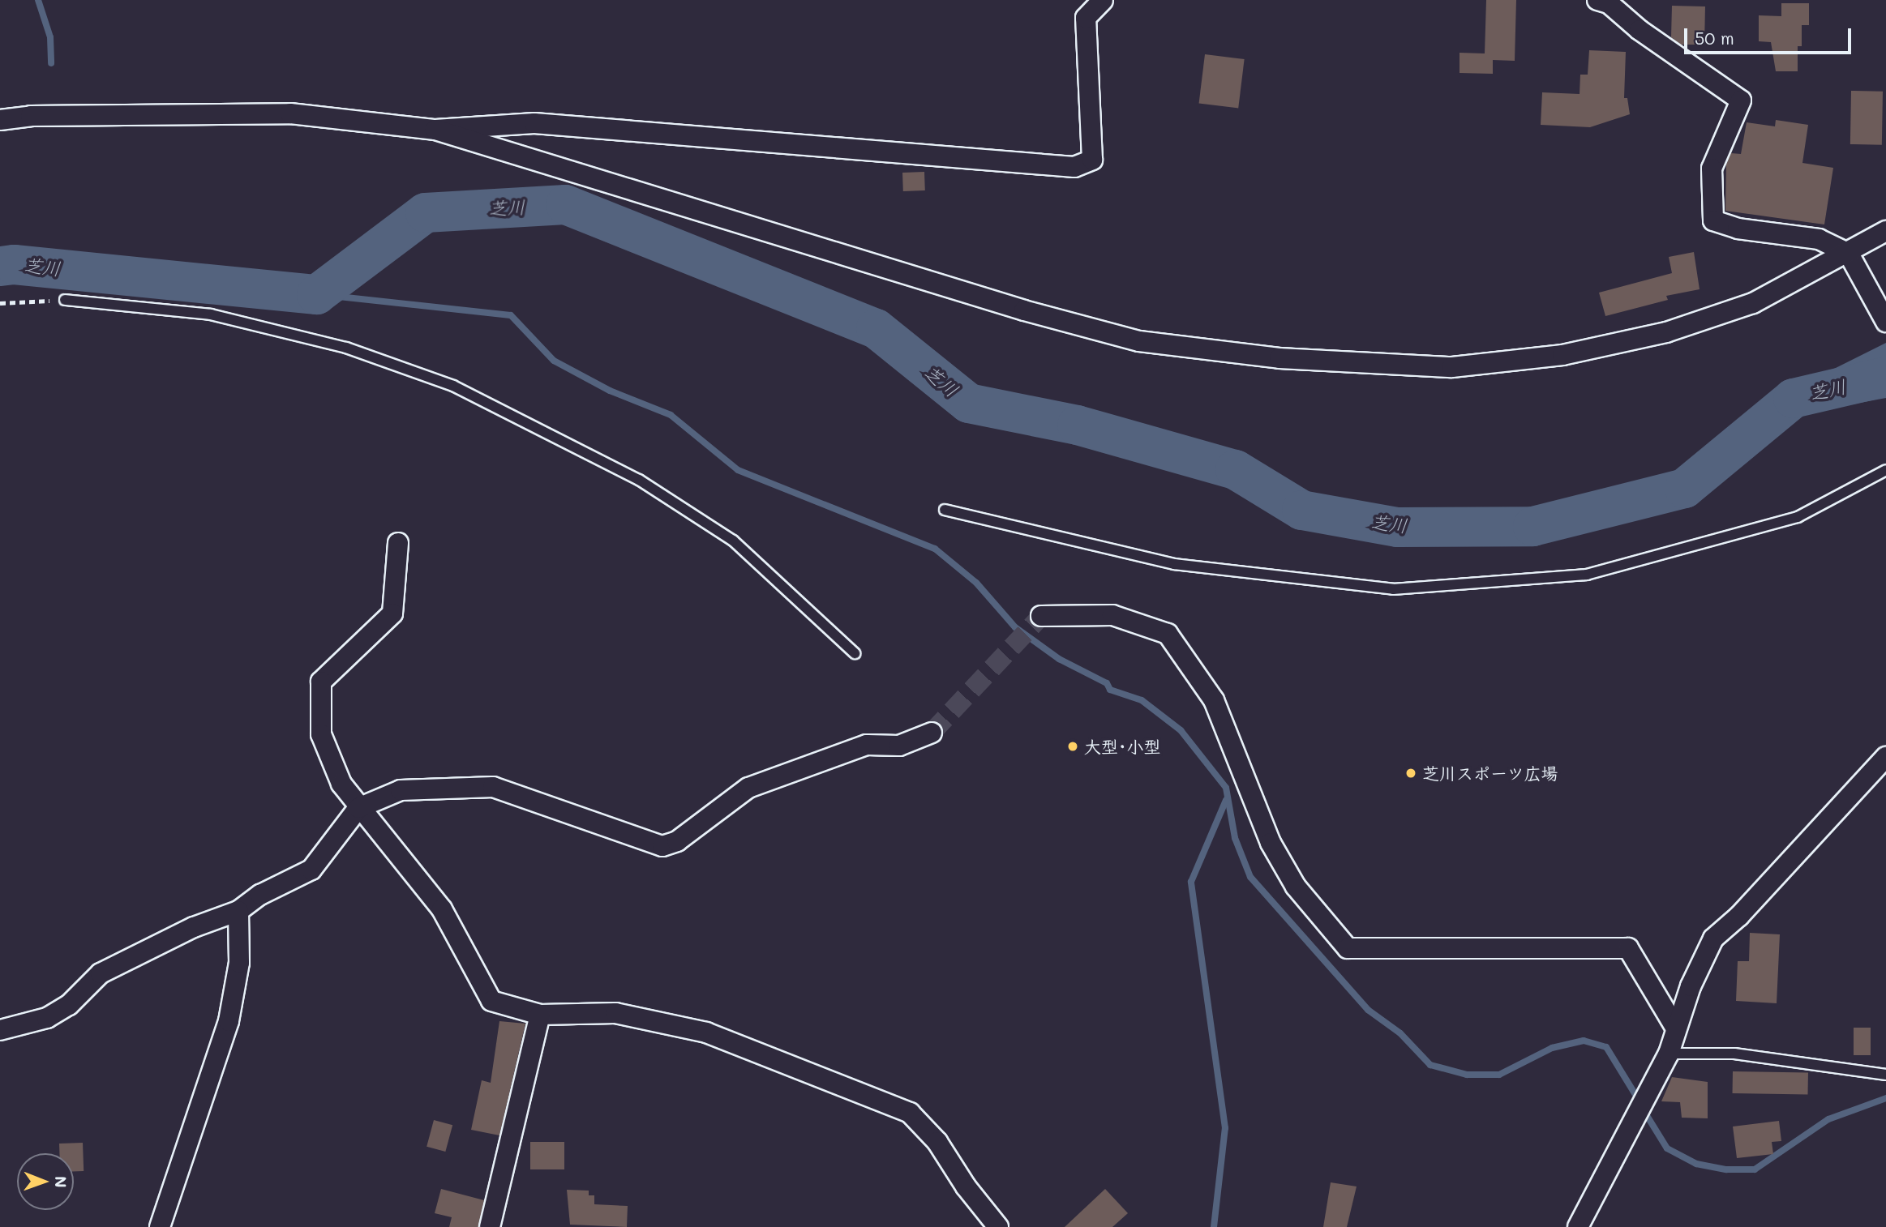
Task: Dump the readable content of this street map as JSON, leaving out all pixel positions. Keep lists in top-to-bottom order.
{
  "water": ["芝川"],
  "places": ["大型･小型", "芝川スポーツ広場"],
  "scale_bar": "50 m",
  "north": "right"
}
